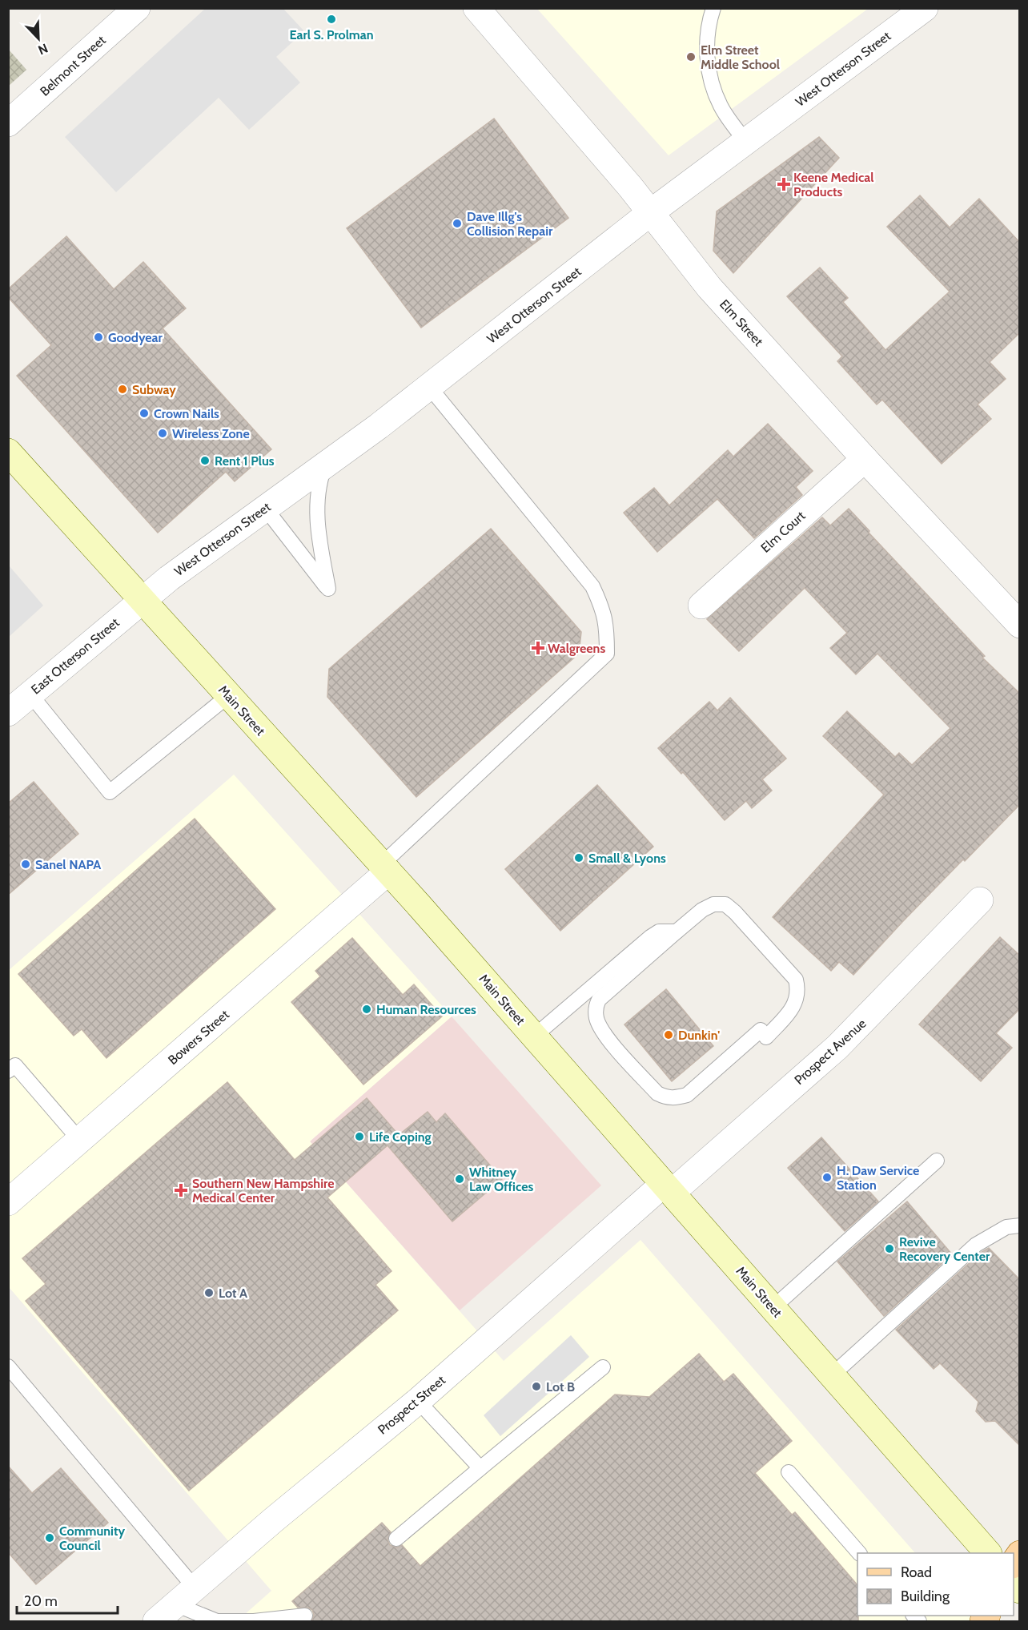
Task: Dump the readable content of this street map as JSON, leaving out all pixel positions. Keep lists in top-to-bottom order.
{
  "streets": {
    "main road": ["Main Street"],
    "street": [
      "Belmont Street",
      "West Otterson Street",
      "Elm Street",
      "Elm Court",
      "East Otterson Street",
      "Bowers Street",
      "Prospect Avenue",
      "Prospect Street"
    ]
  },
  "crossings": [
    ["West Otterson Street", "Elm Street"],
    ["West Otterson Street", "East Otterson Street"],
    ["West Otterson Street", "Main Street"],
    ["Elm Street", "Elm Court"],
    ["East Otterson Street", "Main Street"],
    ["Main Street", "Bowers Street"],
    ["Main Street", "Prospect Avenue"],
    ["Main Street", "Prospect Street"],
    ["Prospect Avenue", "Prospect Street"]
  ],
  "places": {
    "other": [
      "Earl S. Prolman",
      "Elm Street Middle School",
      "Dave Illg's Collision Repair",
      "Goodyear",
      "Subway",
      "Crown Nails",
      "Wireless Zone",
      "Rent 1 Plus",
      "Small & Lyons",
      "Sanel NAPA",
      "Human Resources",
      "Dunkin'",
      "Life Coping",
      "H. Daw Service Station",
      "Whitney Law Offices",
      "Revive Recovery Center",
      "Lot A",
      "Lot B",
      "Community Council"
    ],
    "health": ["Keene Medical Products", "Walgreens", "Southern New Hampshire Medical Center"]
  },
  "legend": ["Road", "Building"],
  "scale_bar": "20 m",
  "north": "bottom right"
}
